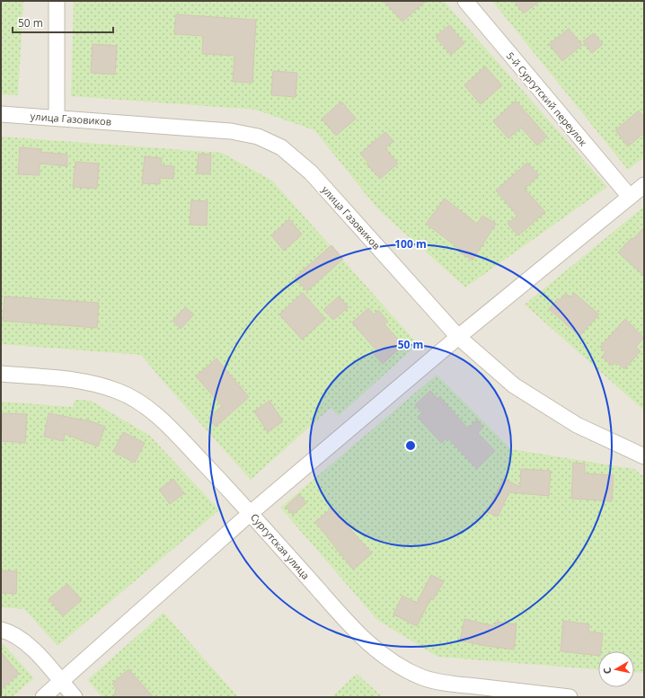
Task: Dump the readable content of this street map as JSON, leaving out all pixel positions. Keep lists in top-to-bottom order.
{
  "streets": {
    "street": ["5-й Сургутский переулок", "улица Газовиков", "Сургутская улица"]
  },
  "scale_bar": "50 m",
  "north": "left",
  "rings": ["100 m", "50 m"]
}
